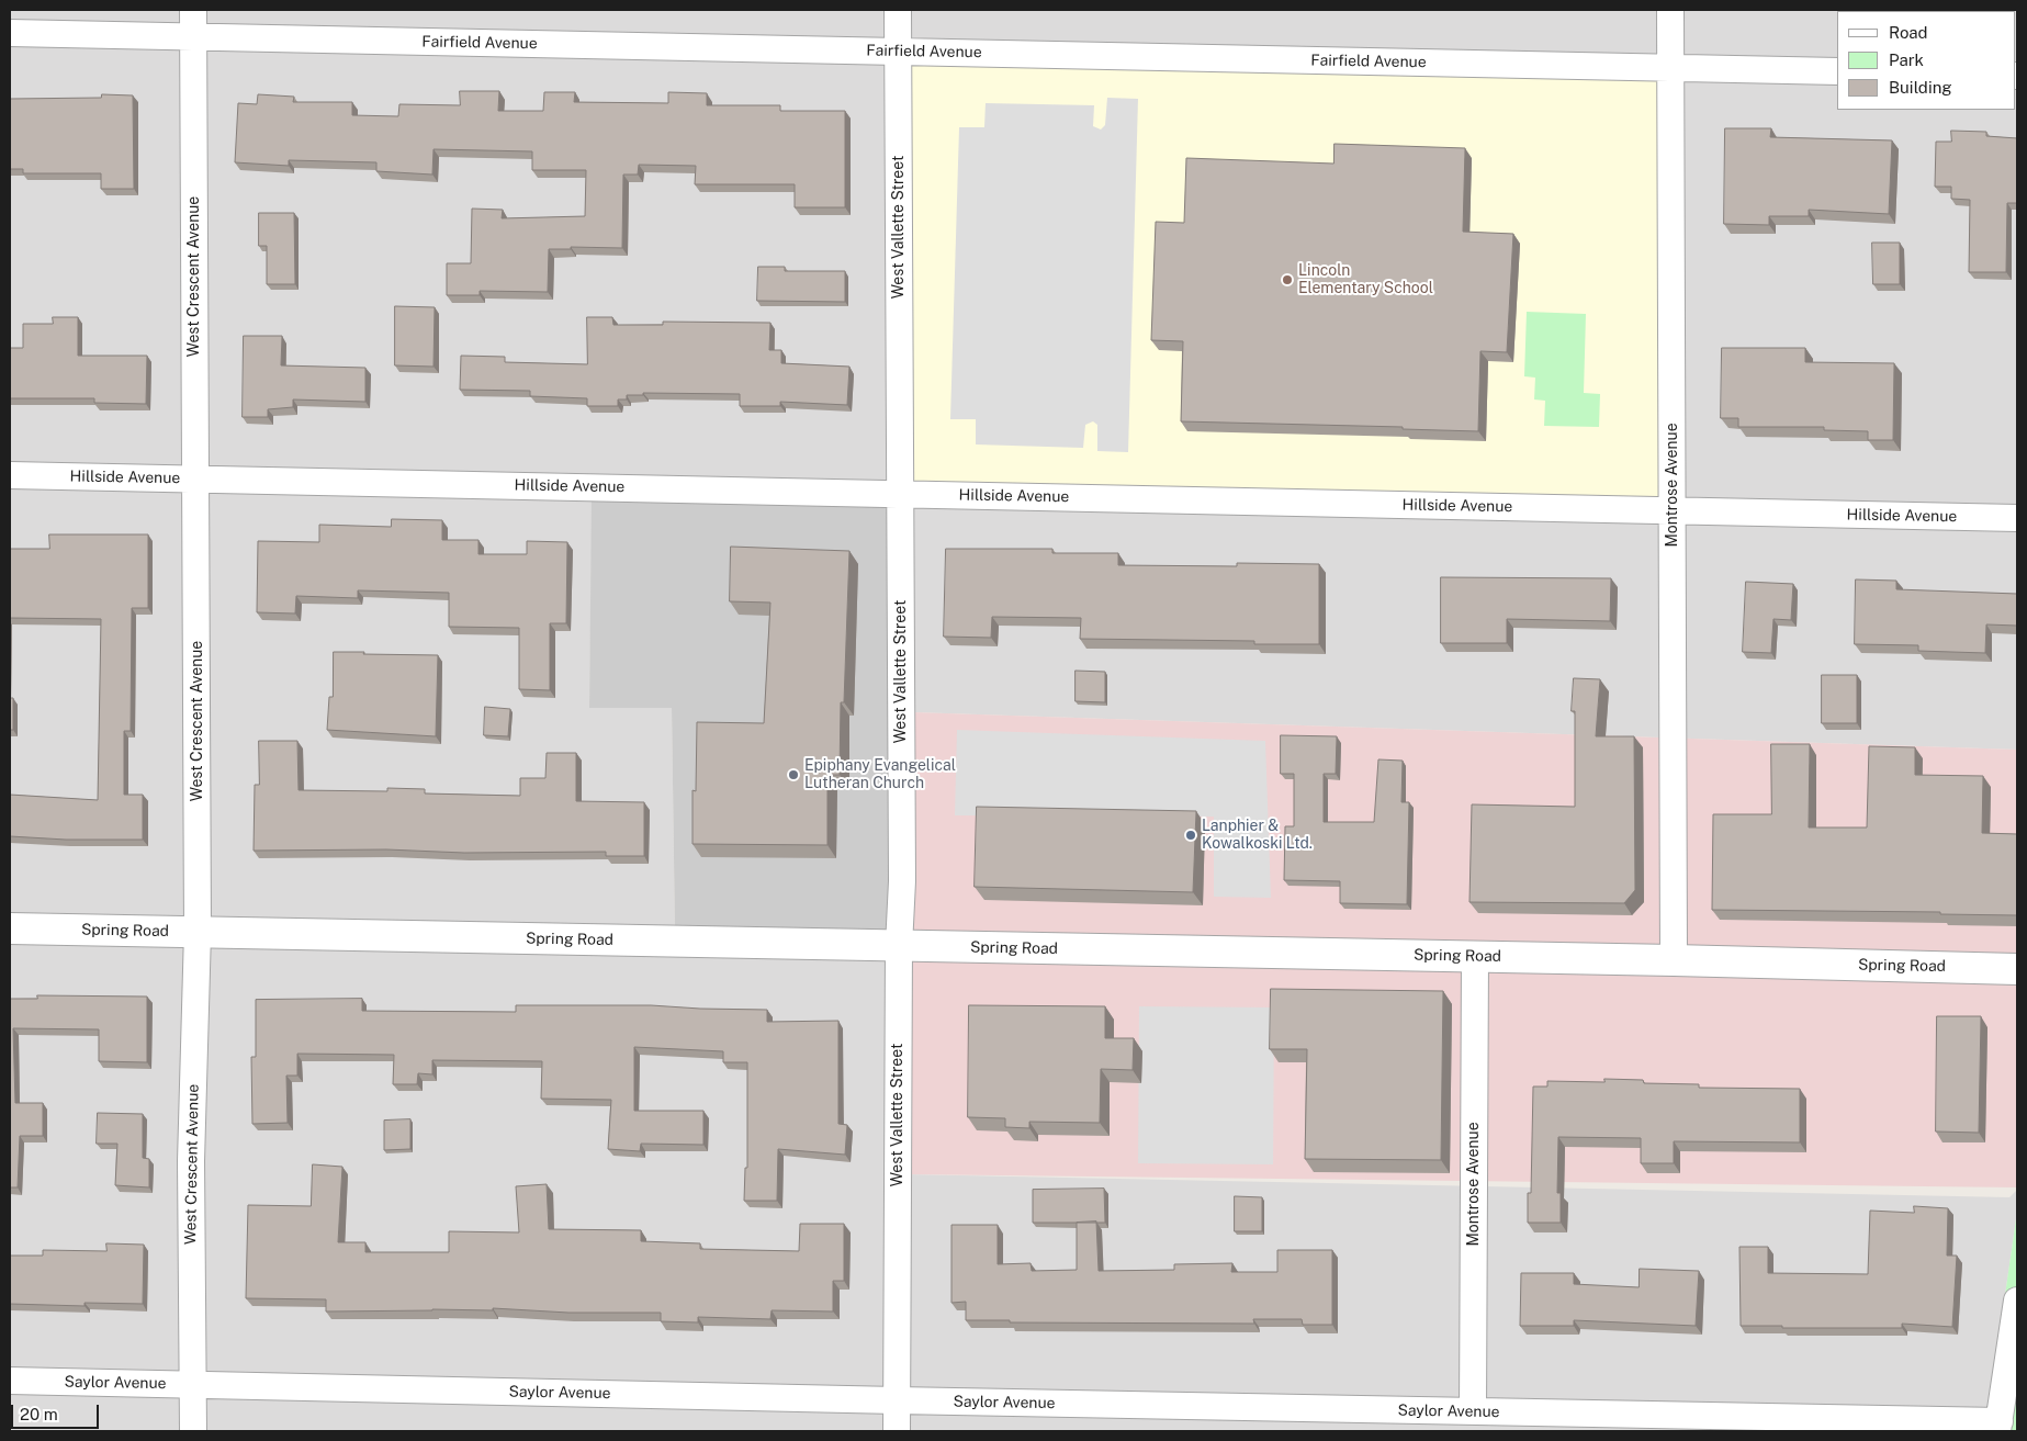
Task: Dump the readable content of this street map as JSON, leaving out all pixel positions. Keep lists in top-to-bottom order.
{
  "streets": {
    "street": [
      "Fairfield Avenue",
      "West Vallette Street",
      "West Crescent Avenue",
      "Hillside Avenue",
      "Montrose Avenue",
      "Spring Road",
      "Saylor Avenue"
    ]
  },
  "crossings": [
    ["Fairfield Avenue", "West Vallette Street"],
    ["Fairfield Avenue", "West Crescent Avenue"],
    ["Fairfield Avenue", "Montrose Avenue"],
    ["West Vallette Street", "Hillside Avenue"],
    ["West Vallette Street", "Spring Road"],
    ["West Vallette Street", "Saylor Avenue"],
    ["West Crescent Avenue", "Hillside Avenue"],
    ["West Crescent Avenue", "Spring Road"],
    ["West Crescent Avenue", "Saylor Avenue"],
    ["Hillside Avenue", "Montrose Avenue"],
    ["Montrose Avenue", "Spring Road"],
    ["Montrose Avenue", "Saylor Avenue"]
  ],
  "places": ["Lincoln Elementary School", "Epiphany Evangelical Lutheran Church", "Lanphier & Kowalkoski Ltd."],
  "legend": ["Road", "Park", "Building"],
  "scale_bar": "20 m"
}
